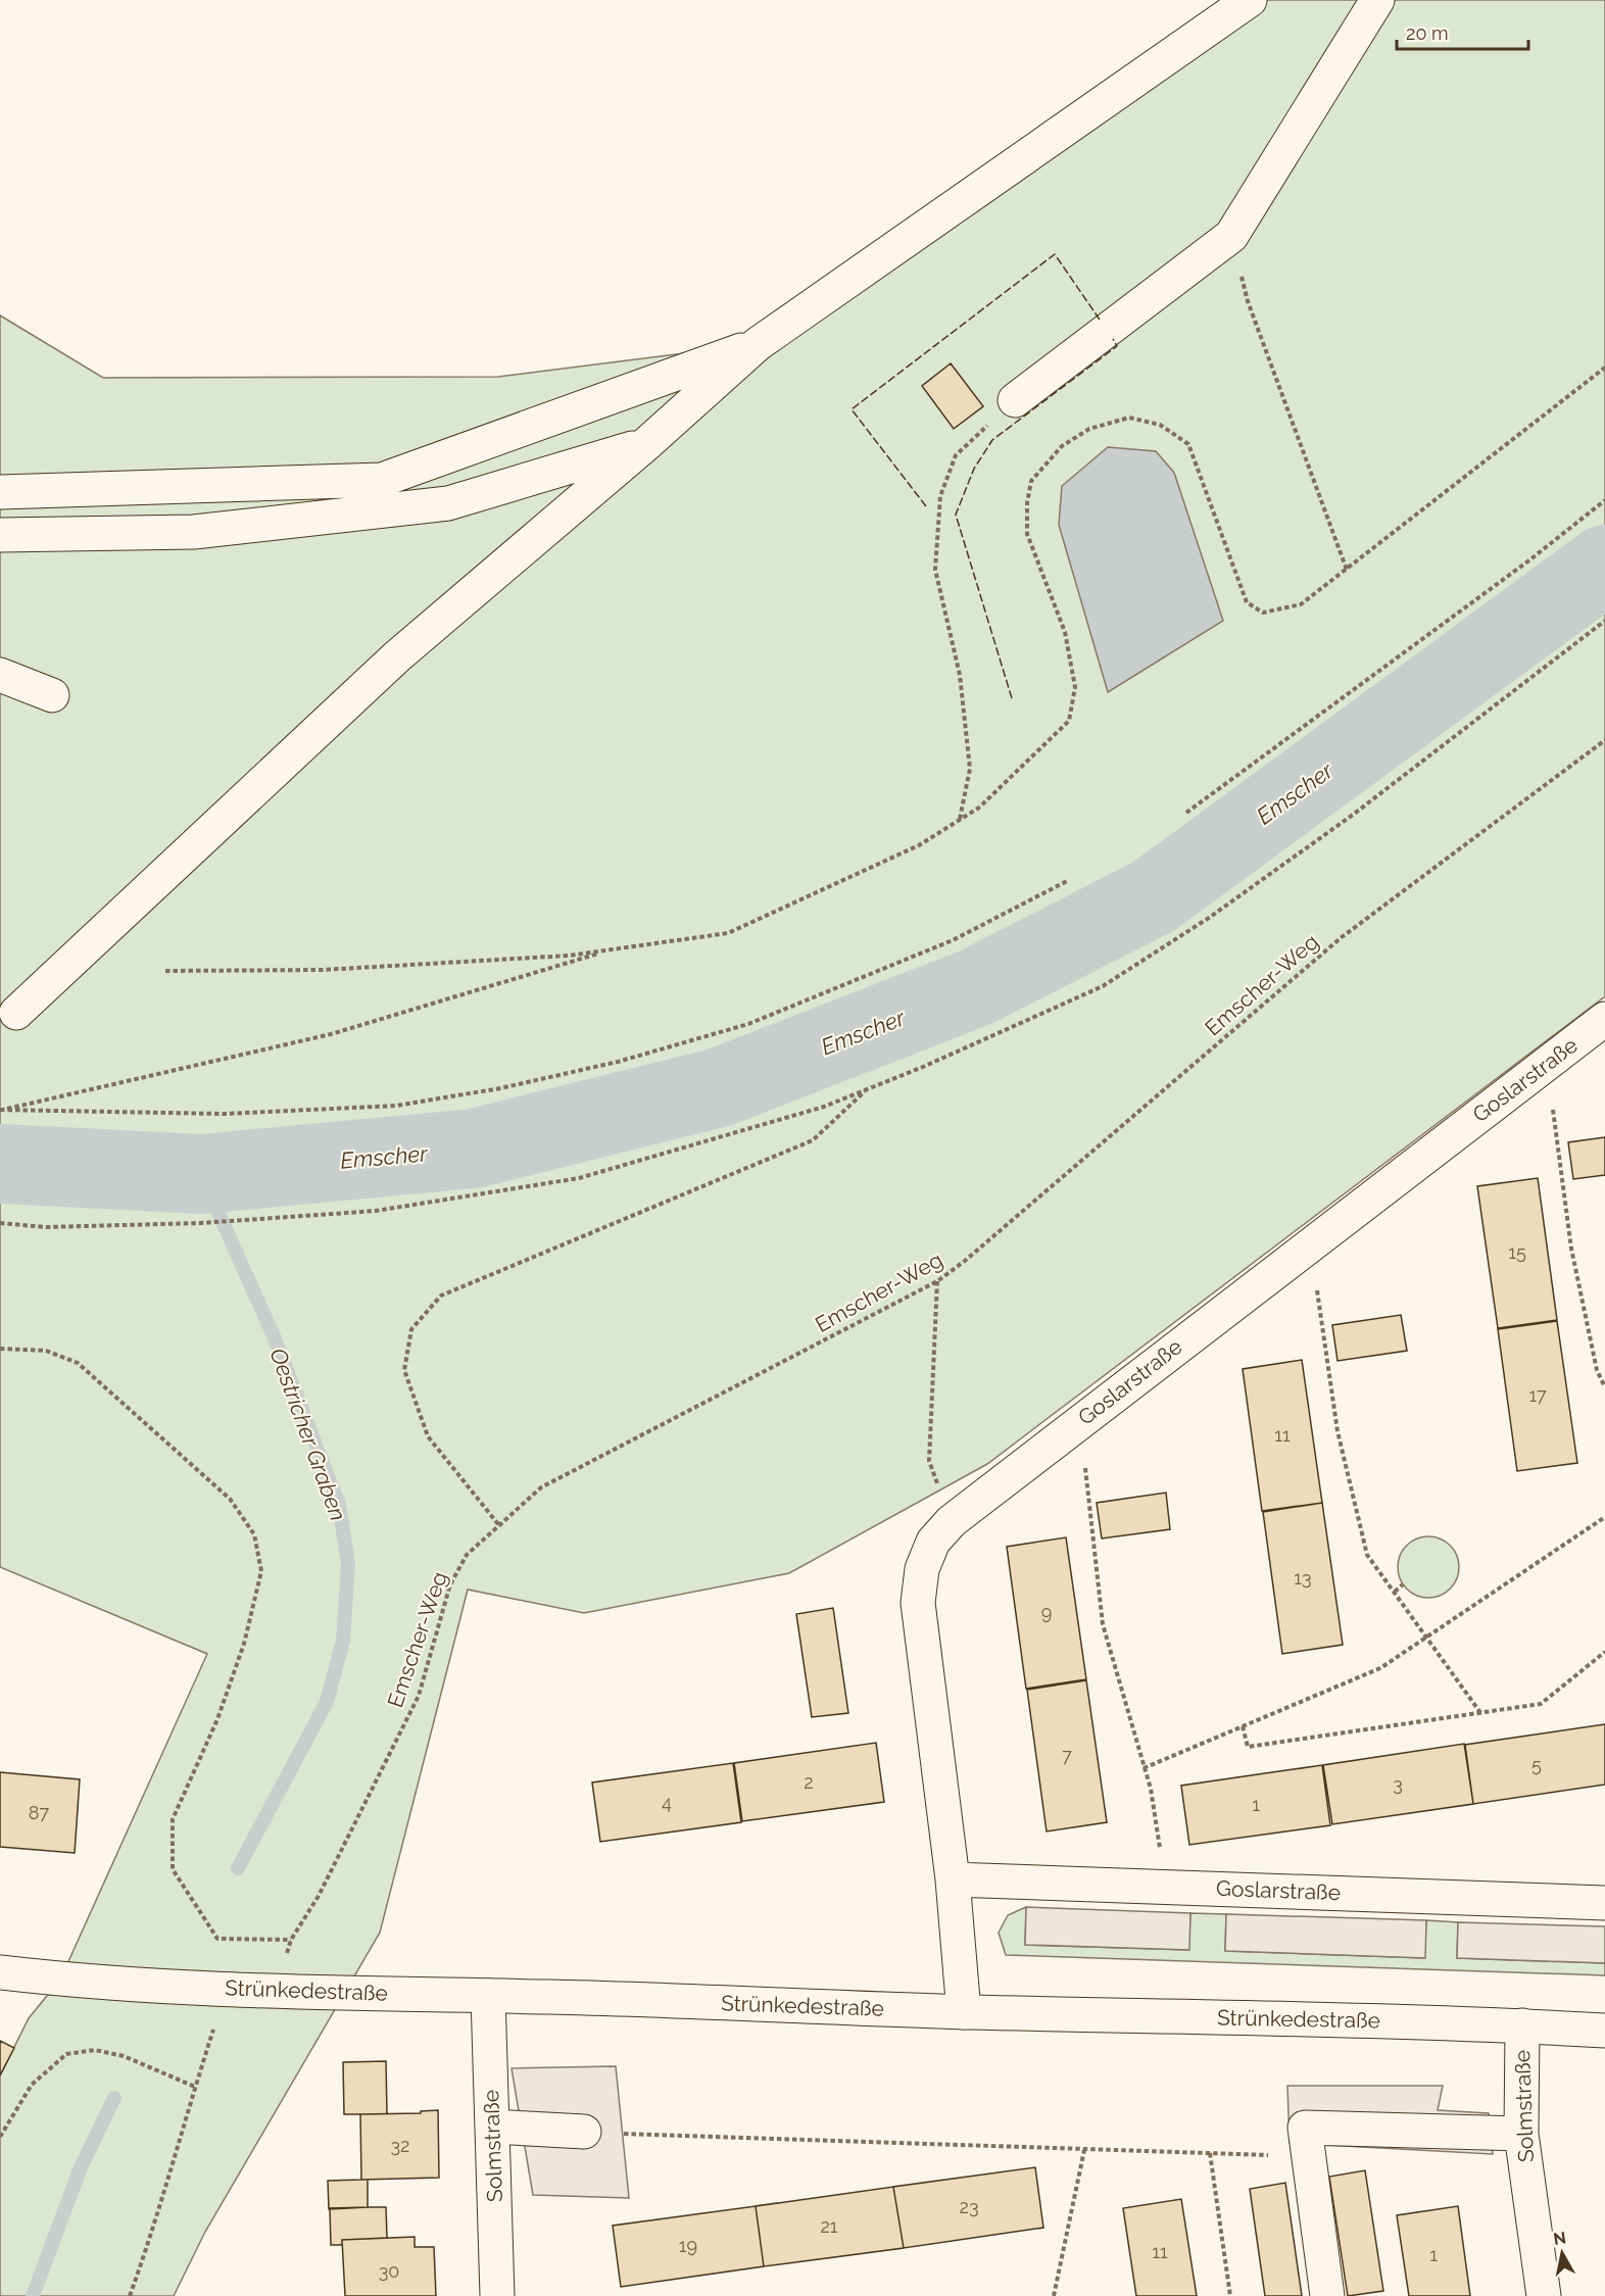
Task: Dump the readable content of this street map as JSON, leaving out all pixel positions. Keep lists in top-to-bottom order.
{
  "streets": {
    "street": ["Goslarstraße", "Strünkedestraße", "Solmstraße"],
    "path": ["Emscher-Weg"]
  },
  "crossings": [
    ["Goslarstraße", "Strünkedestraße"],
    ["Strünkedestraße", "Solmstraße"]
  ],
  "water": ["Emscher", "Oestricher Graben"],
  "house_numbers": [
    "15",
    "17",
    "11",
    "13",
    "9",
    "7",
    "5",
    "2",
    "3",
    "4",
    "1",
    "87",
    "32",
    "23",
    "21",
    "19",
    "11",
    "1",
    "30"
  ],
  "scale_bar": "20 m",
  "north": "top"
}
